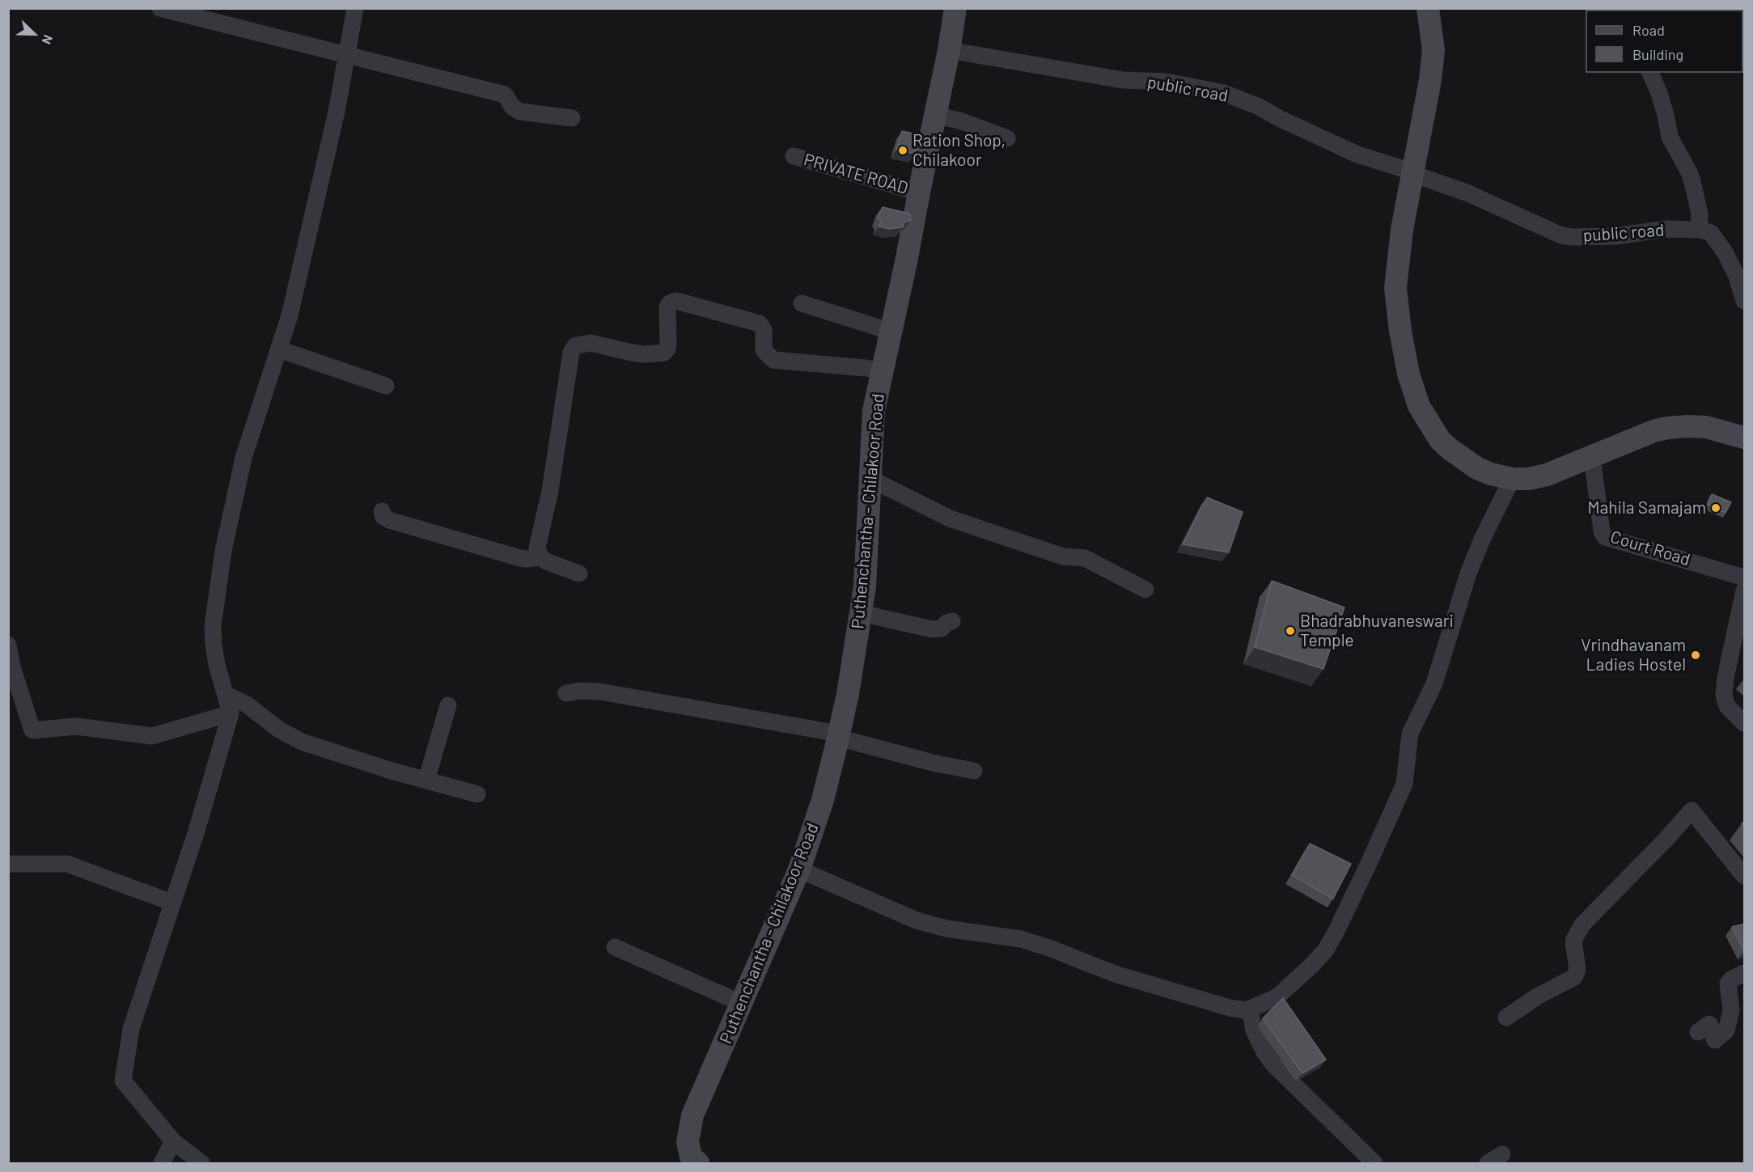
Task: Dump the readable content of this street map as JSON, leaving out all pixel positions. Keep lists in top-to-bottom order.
{
  "streets": {
    "main road": ["Puthenchantha - Chilakoor Road"],
    "street": ["public road", "PRIVATE ROAD", "Court Road"]
  },
  "crossings": [
    ["public road", "Puthenchantha - Chilakoor Road"],
    ["PRIVATE ROAD", "Puthenchantha - Chilakoor Road"]
  ],
  "places": [
    "Ration Shop, Chilakoor",
    "Mahila Samajam",
    "Bhadrabhuvaneswari Temple",
    "Vrindhavanam Ladies Hostel"
  ],
  "legend": ["Road", "Building"],
  "north": "bottom right"
}
